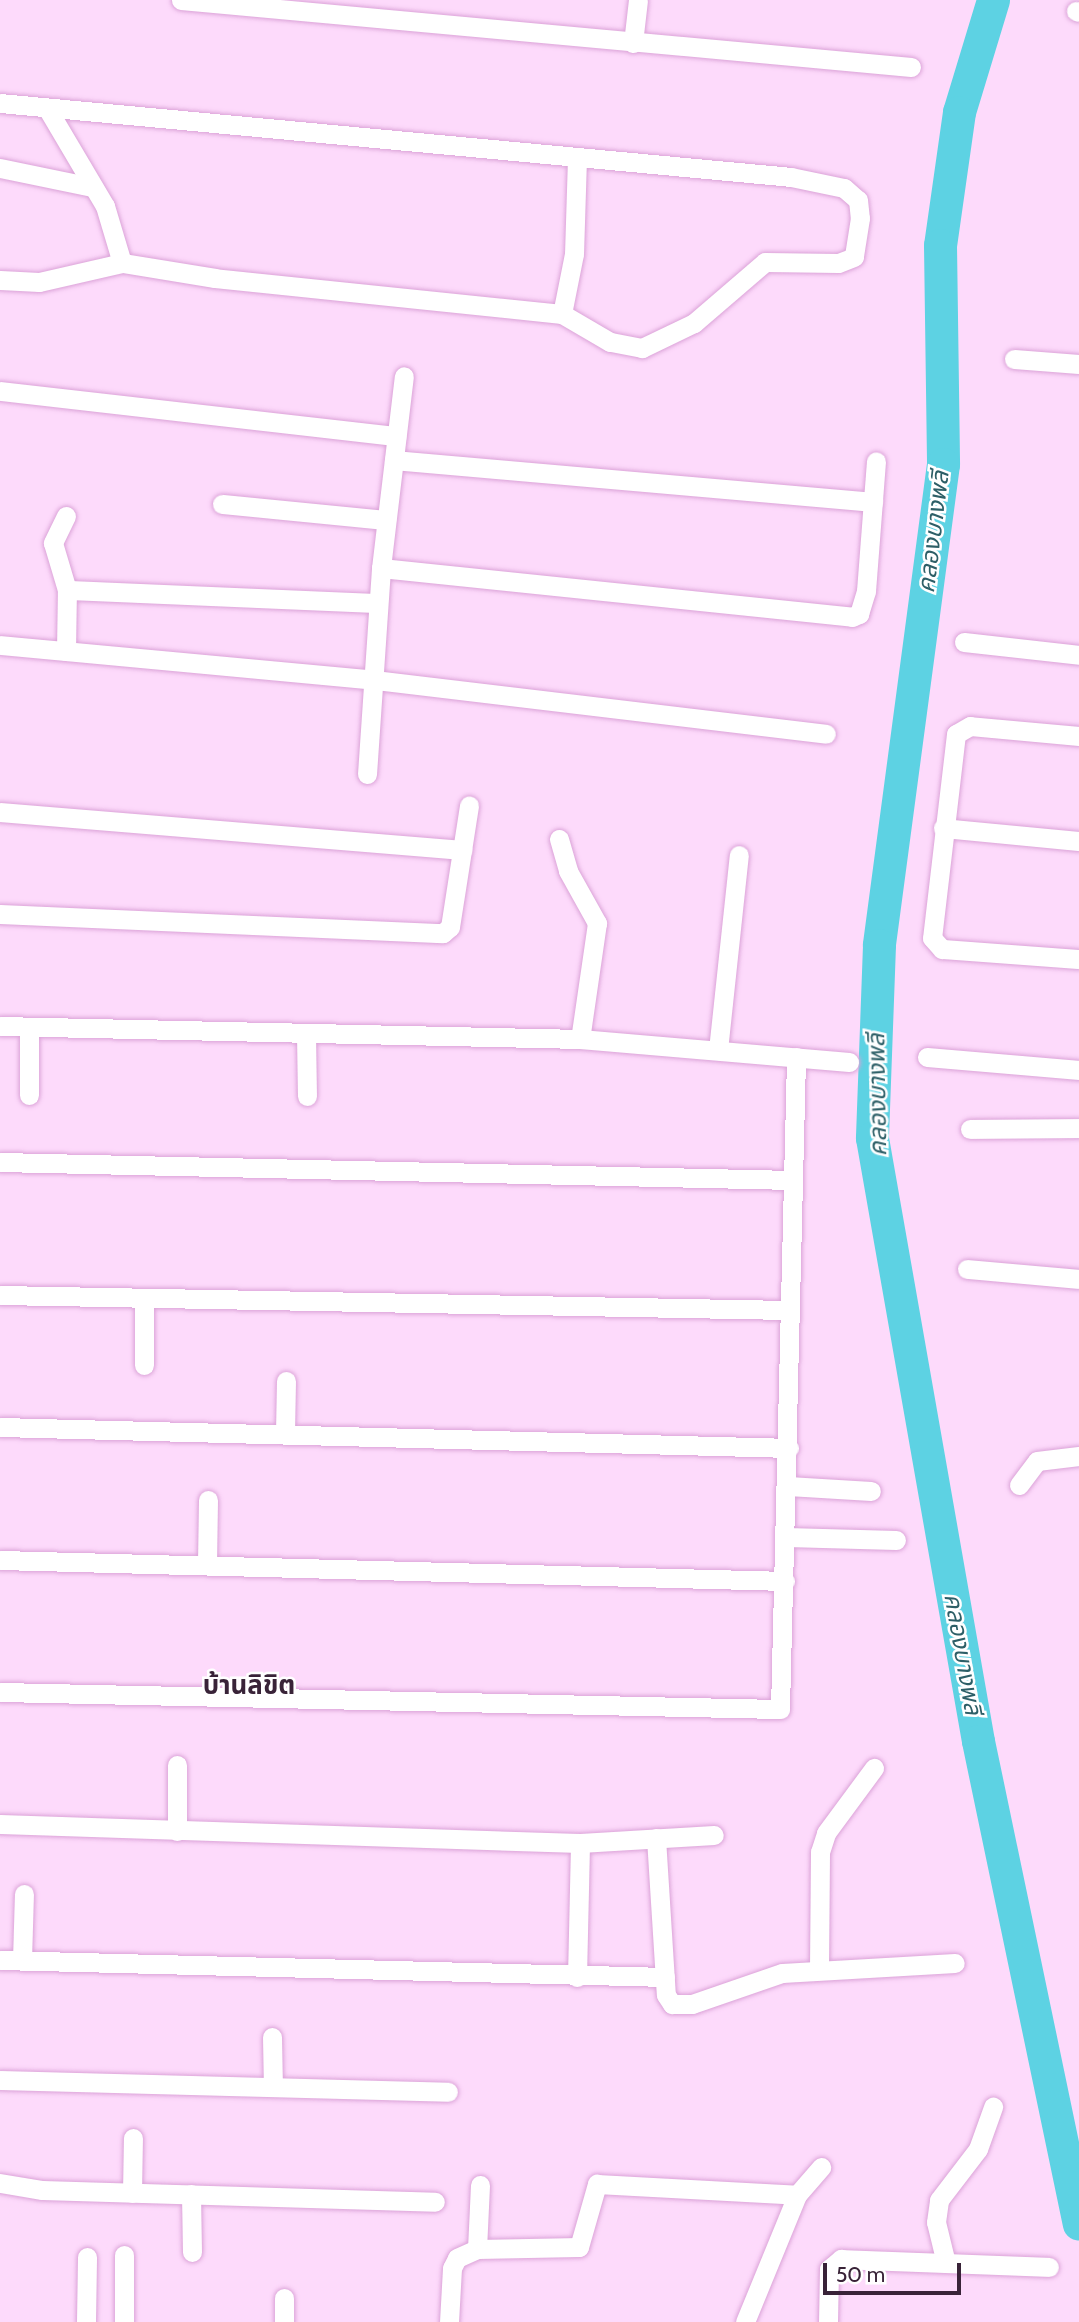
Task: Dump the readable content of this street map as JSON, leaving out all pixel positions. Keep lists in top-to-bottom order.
{
  "districts": ["บ้านลิขิต"],
  "water": ["คลองบางพลี"],
  "scale_bar": "50 m"
}
